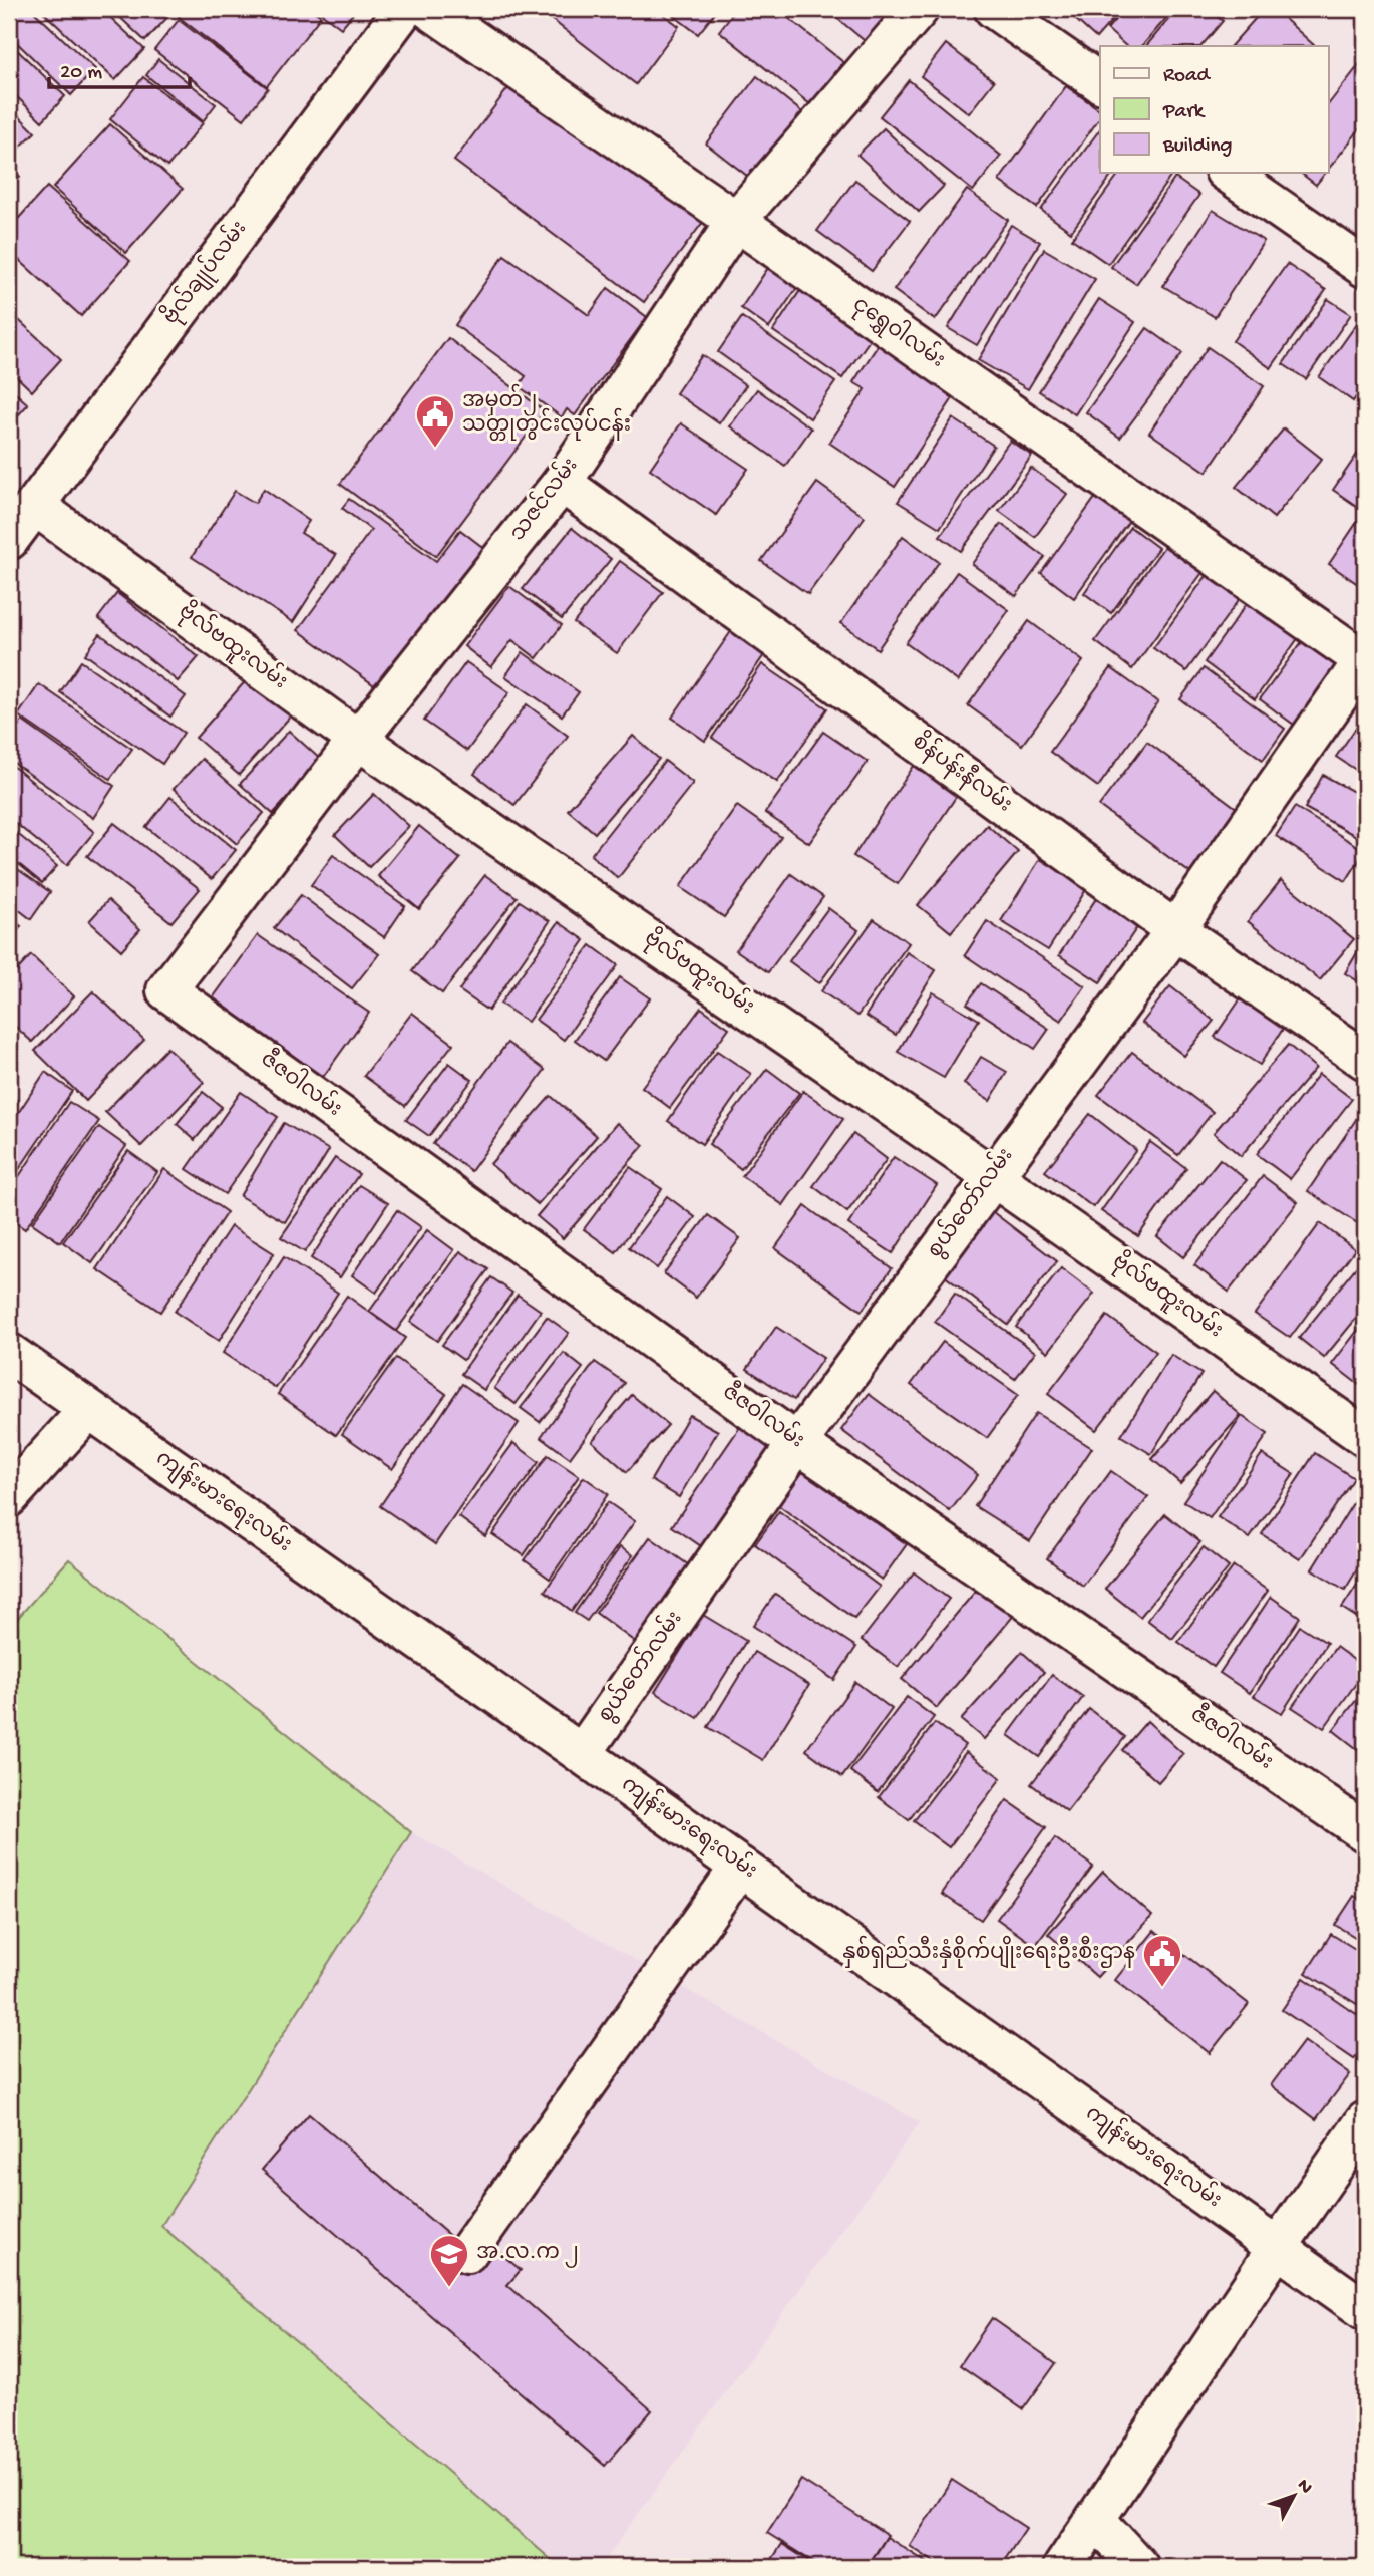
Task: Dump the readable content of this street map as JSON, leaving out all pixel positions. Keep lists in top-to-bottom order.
{
  "streets": {
    "street": [
      "ဗိုလ်ချုပ်လမ်း",
      "ငုရွှေဝါလမ်း",
      "သဇင်လမ်း",
      "ဗိုလ်ဗထူးလမ်း",
      "စိန်ပန်းနီလမ်း",
      "ဇီဇဝါလမ်း",
      "စွယ်တော်လမ်း",
      "ကျန်းမားရေးလမ်း"
    ]
  },
  "crossings": [
    ["ဗိုလ်ချုပ်လမ်း", "ဗိုလ်ဗထူးလမ်း"],
    ["ငုရွှေဝါလမ်း", "သဇင်လမ်း"],
    ["ငုရွှေဝါလမ်း", "စွယ်တော်လမ်း"],
    ["သဇင်လမ်း", "ဗိုလ်ဗထူးလမ်း"],
    ["သဇင်လမ်း", "စိန်ပန်းနီလမ်း"],
    ["သဇင်လမ်း", "ဇီဇဝါလမ်း"],
    ["ဗိုလ်ဗထူးလမ်း", "စွယ်တော်လမ်း"],
    ["စိန်ပန်းနီလမ်း", "စွယ်တော်လမ်း"],
    ["ဇီဇဝါလမ်း", "စွယ်တော်လမ်း"],
    ["စွယ်တော်လမ်း", "ကျန်းမားရေးလမ်း"]
  ],
  "places": {
    "public building": ["အမှတ်၂ သတ္တုတွင်းလုပ်ငန်း", "နှစ်ရှည်သီးနှံစိုက်ပျိုးရေးဦးစီးဌာန"],
    "school or university": ["အ.လ.က ၂"]
  },
  "legend": ["Road", "Park", "Building"],
  "scale_bar": "20 m",
  "north": "top right"
}
